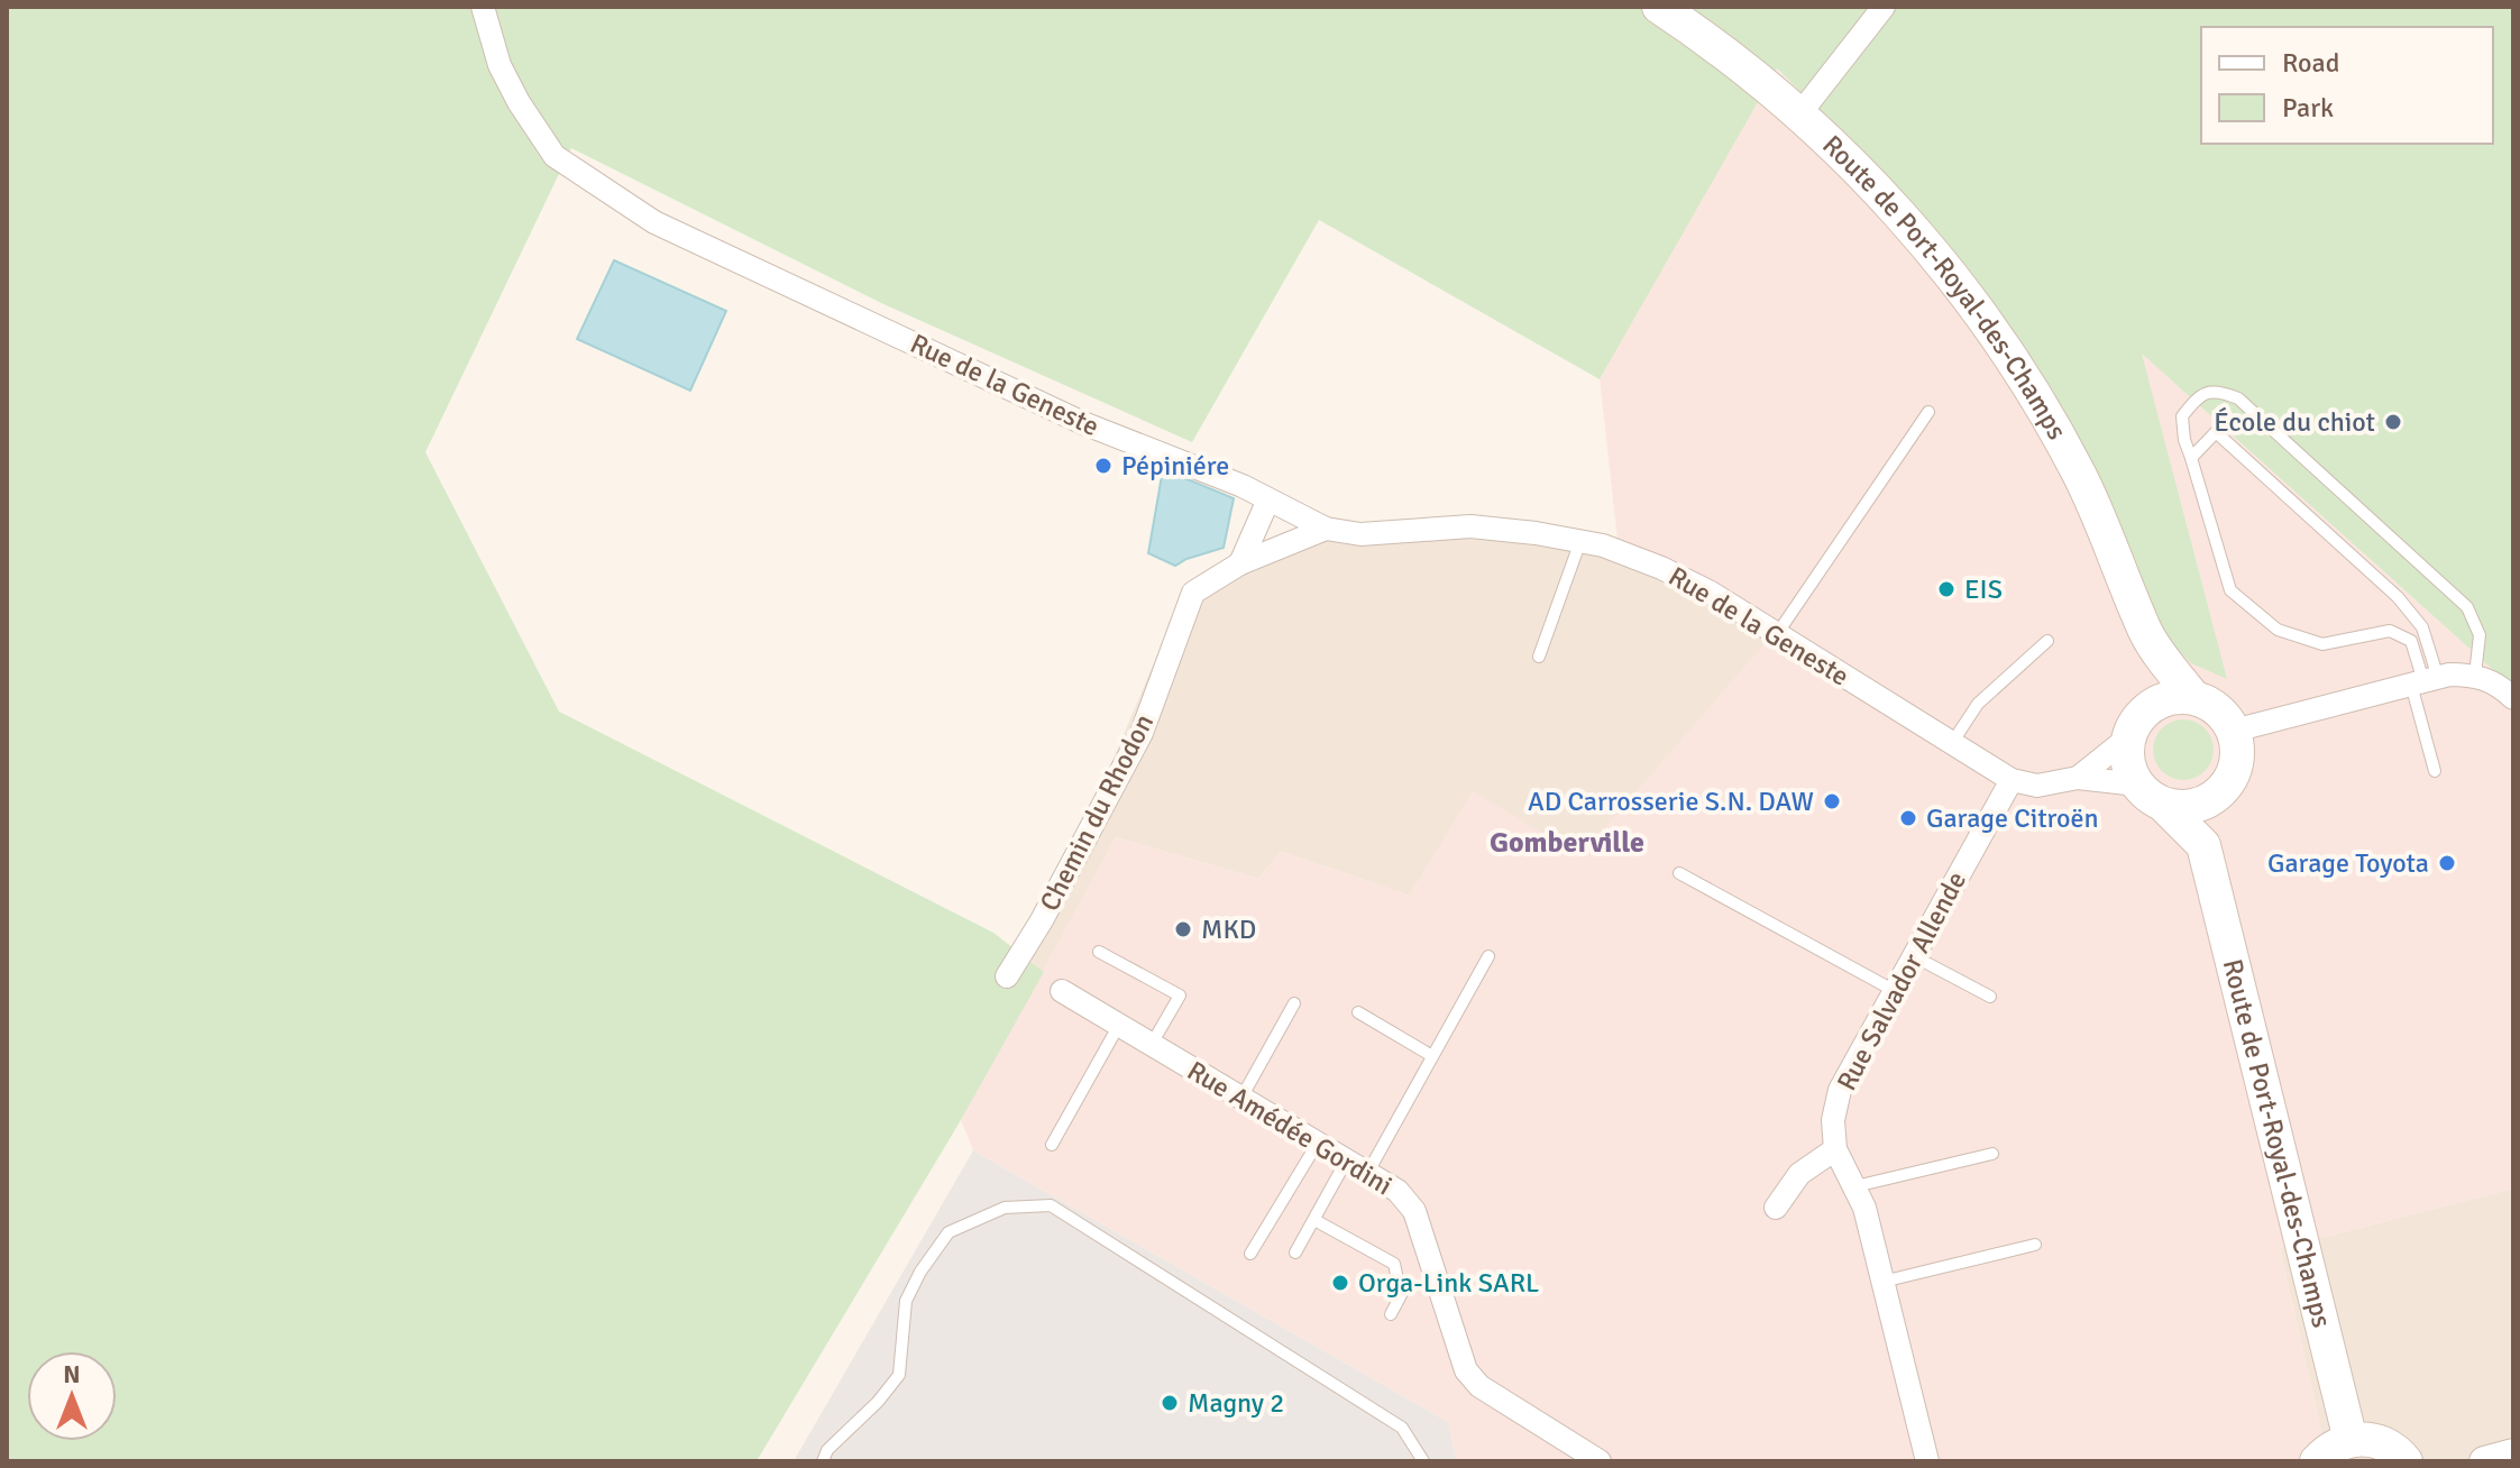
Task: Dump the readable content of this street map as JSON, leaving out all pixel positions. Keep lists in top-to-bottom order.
{
  "streets": {
    "main road": ["Route de Port-Royal-des-Champs"],
    "street": [
      "Rue de la Geneste",
      "Chemin du Rhodon",
      "Rue Salvador Allende",
      "Rue Amédée Gordini"
    ]
  },
  "crossings": [
    ["Rue de la Geneste", "Chemin du Rhodon"],
    ["Rue de la Geneste", "Rue Salvador Allende"]
  ],
  "districts": ["Gomberville"],
  "places": [
    "École du chiot",
    "Pépiniére",
    "EIS",
    "AD Carrosserie S.N. DAW",
    "Garage Citroën",
    "Garage Toyota",
    "MKD",
    "Orga-Link SARL",
    "Magny 2"
  ],
  "legend": ["Road", "Park"],
  "north": "top"
}
